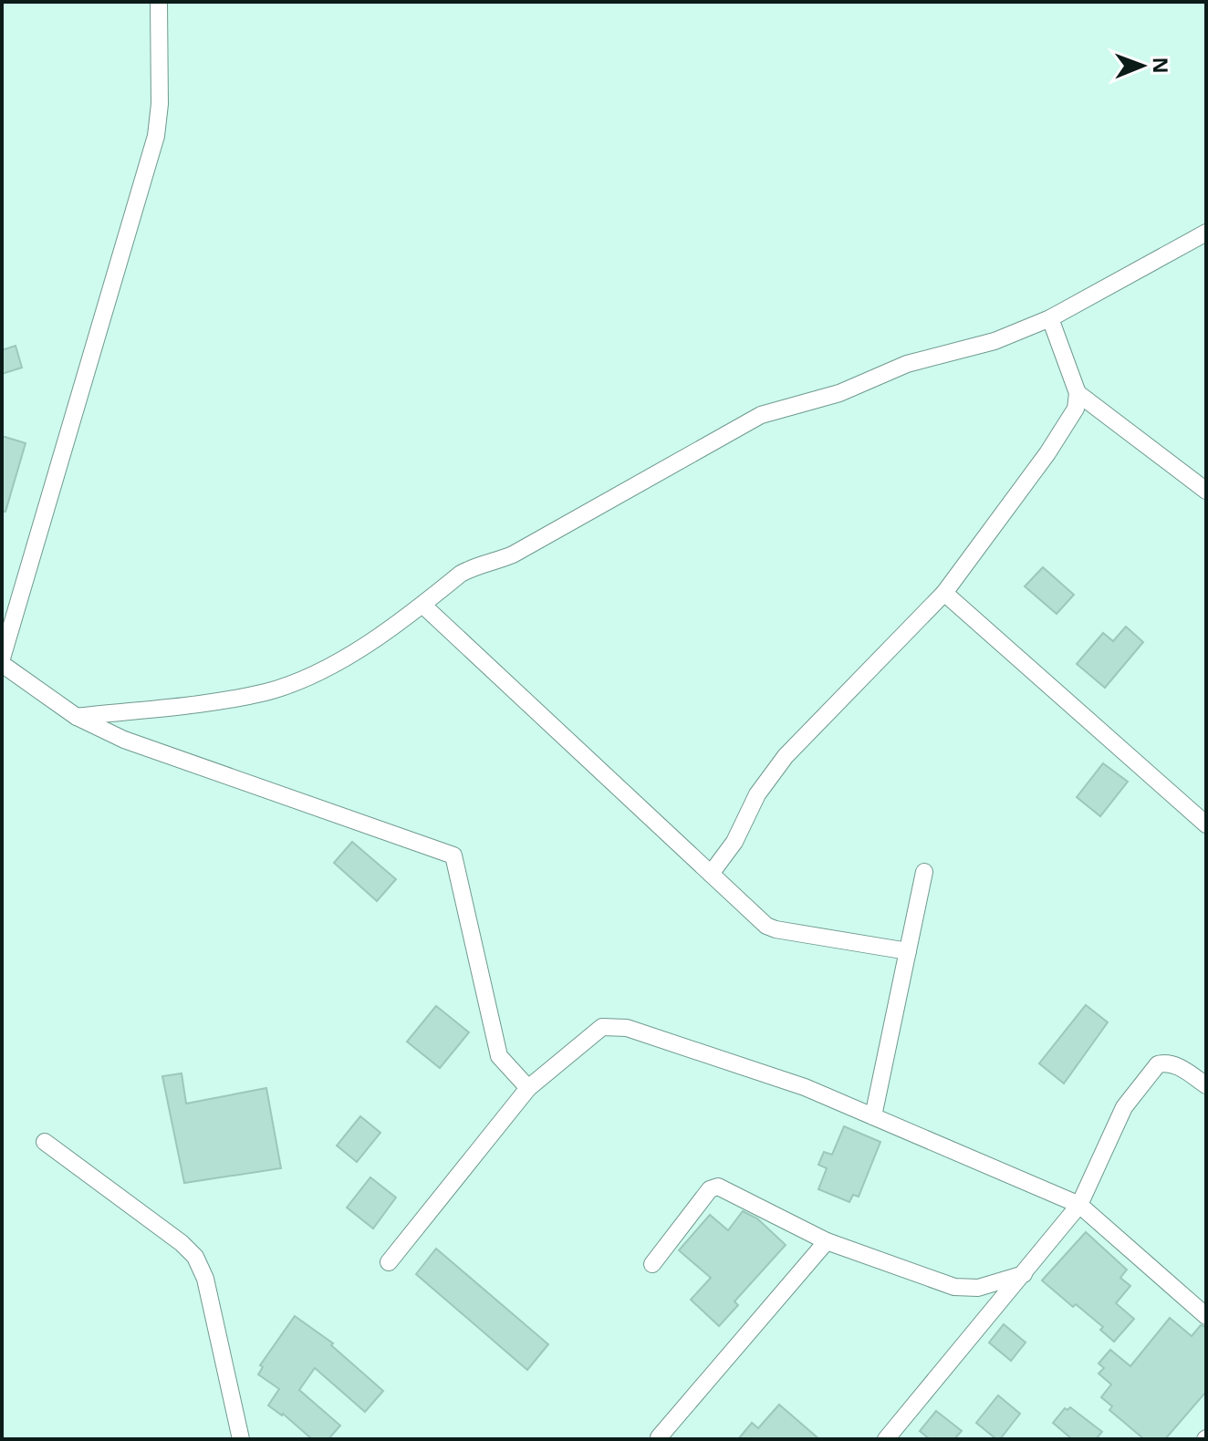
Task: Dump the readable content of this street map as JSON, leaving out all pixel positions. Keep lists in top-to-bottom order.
{
  "north": "right"
}
